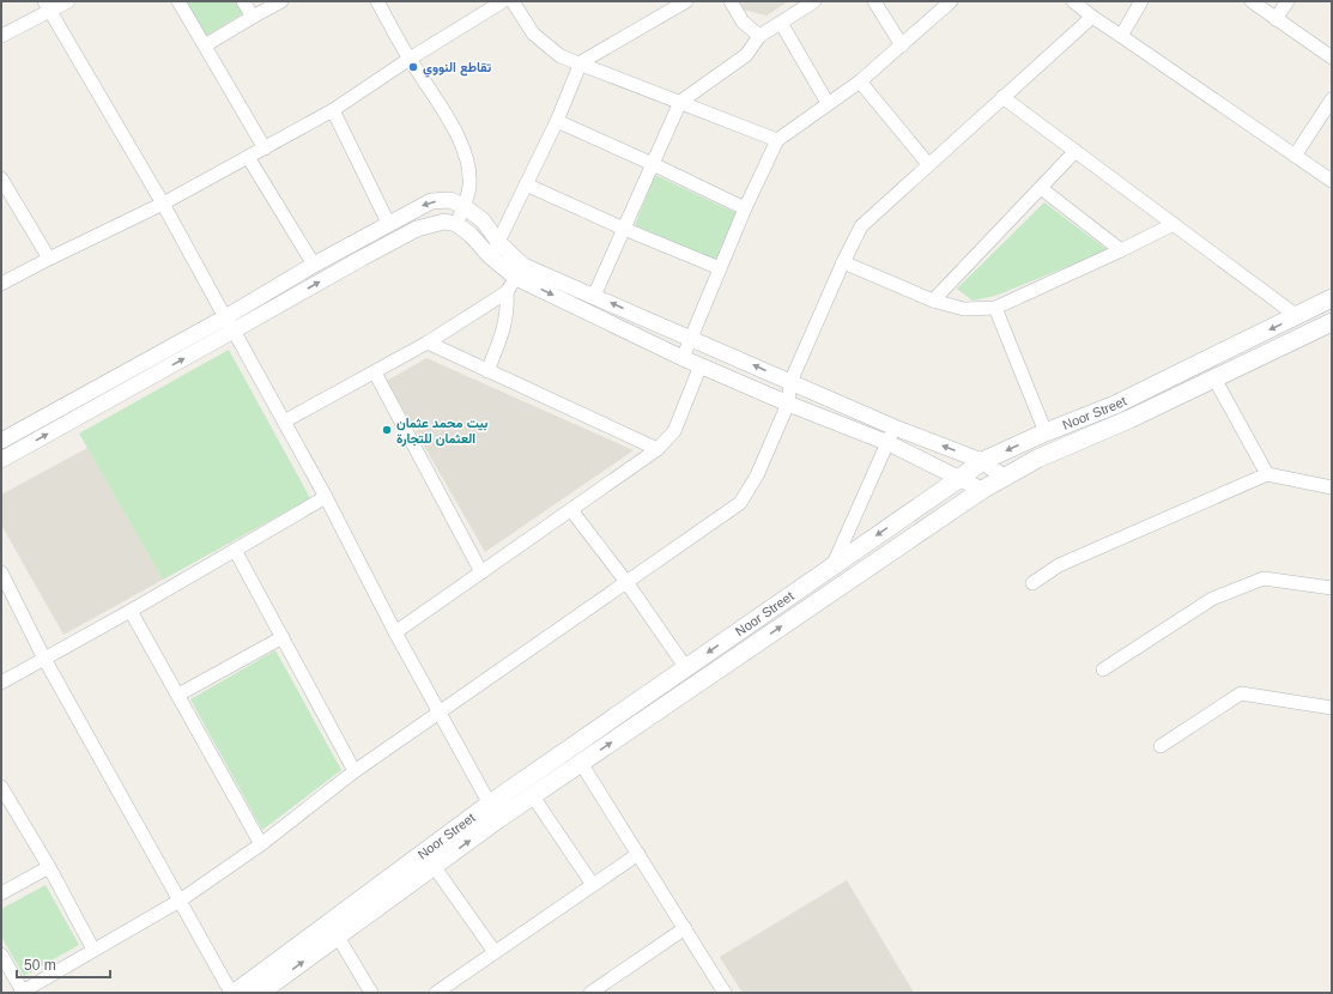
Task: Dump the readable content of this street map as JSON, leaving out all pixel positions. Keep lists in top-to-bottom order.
{
  "streets": {
    "main road": ["Noor Street"]
  },
  "places": ["تقاطع النووي", "بيت محمد عثمان العثمان للتجارة"],
  "scale_bar": "50 m"
}
